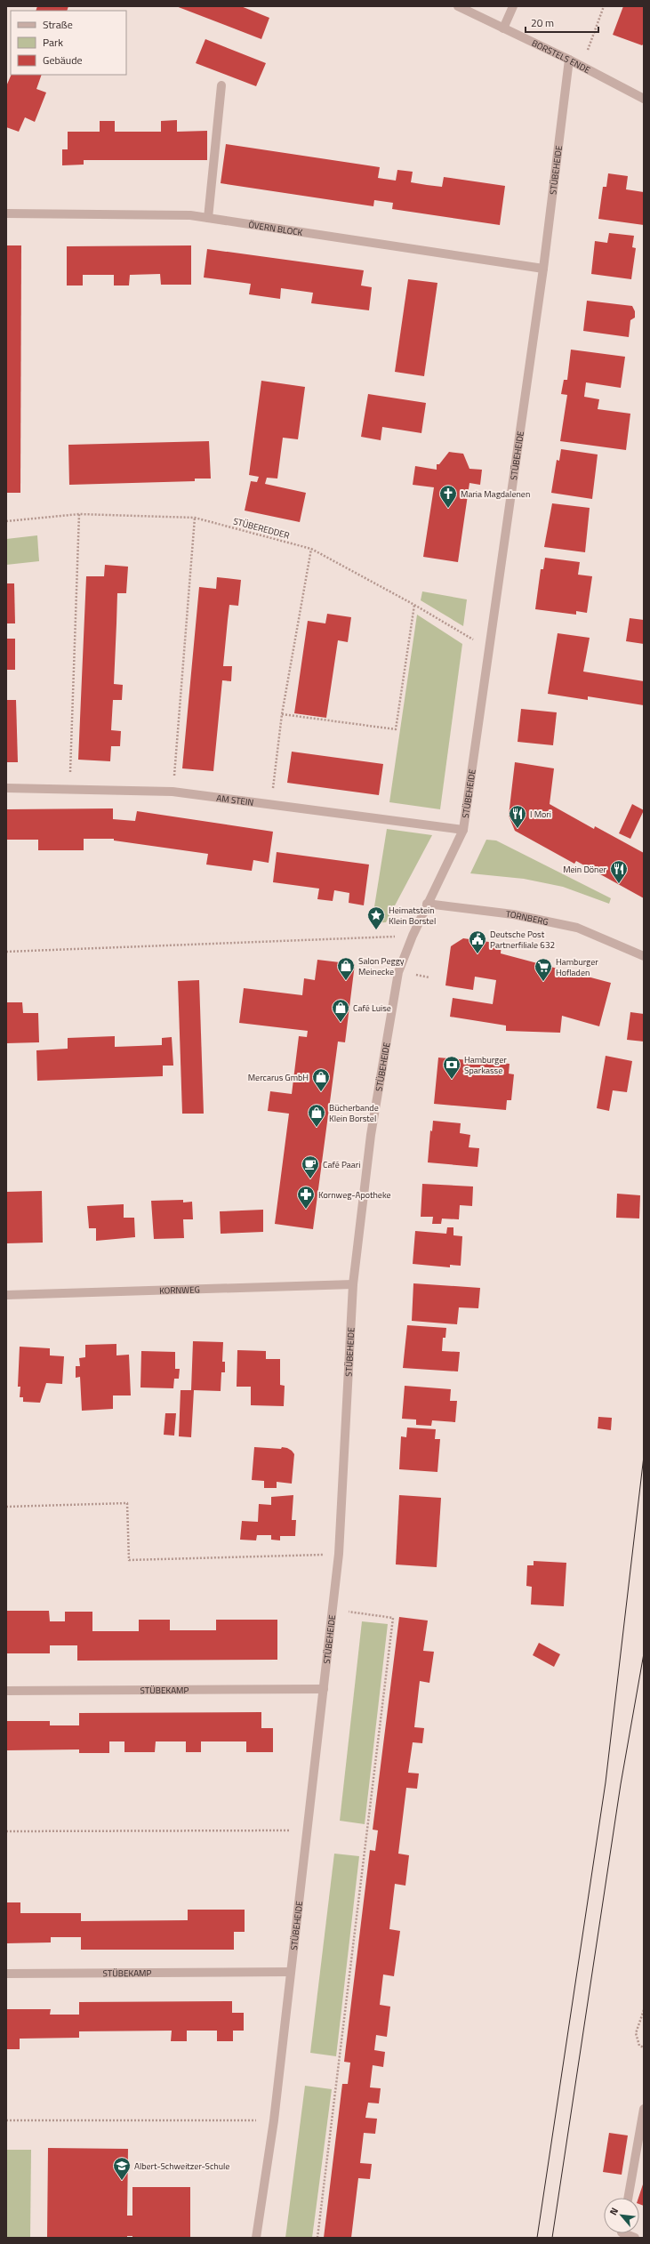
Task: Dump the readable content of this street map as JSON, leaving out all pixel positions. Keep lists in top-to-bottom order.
{
  "streets": {
    "street": [
      "BORSTELS ENDE",
      "STÜBEHEIDE",
      "ÖVERN BLOCK",
      "AM STEIN",
      "TORNBERG",
      "KORNWEG",
      "STÜBEKAMP"
    ],
    "path": ["STÜBEREDDER"]
  },
  "crossings": [
    ["BORSTELS ENDE", "STÜBEHEIDE"],
    ["STÜBEHEIDE", "ÖVERN BLOCK"],
    ["STÜBEHEIDE", "STÜBEREDDER"],
    ["STÜBEHEIDE", "AM STEIN"],
    ["STÜBEHEIDE", "TORNBERG"],
    ["STÜBEHEIDE", "KORNWEG"],
    ["STÜBEHEIDE", "STÜBEKAMP"]
  ],
  "places": {
    "church": ["Maria Magdalenen"],
    "restaurant": ["I Mori", "Mein Döner"],
    "place": ["Heimatstein Klein Borstel"],
    "public building": ["Deutsche Post Partnerfiliale 632"],
    "shop": [
      "Salon Peggy Meinecke",
      "Café Luise",
      "Mercarus GmbH",
      "Bücherbande Klein Borstel"
    ],
    "supermarket": ["Hamburger Hofladen"],
    "bank": ["Hamburger Sparkasse"],
    "cafe": ["Café Paari"],
    "pharmacy": ["Kornweg-Apotheke"],
    "school or university": ["Albert-Schweitzer-Schule"]
  },
  "legend": ["Straße", "Park", "Gebäude"],
  "scale_bar": "20 m",
  "north": "top left"
}
